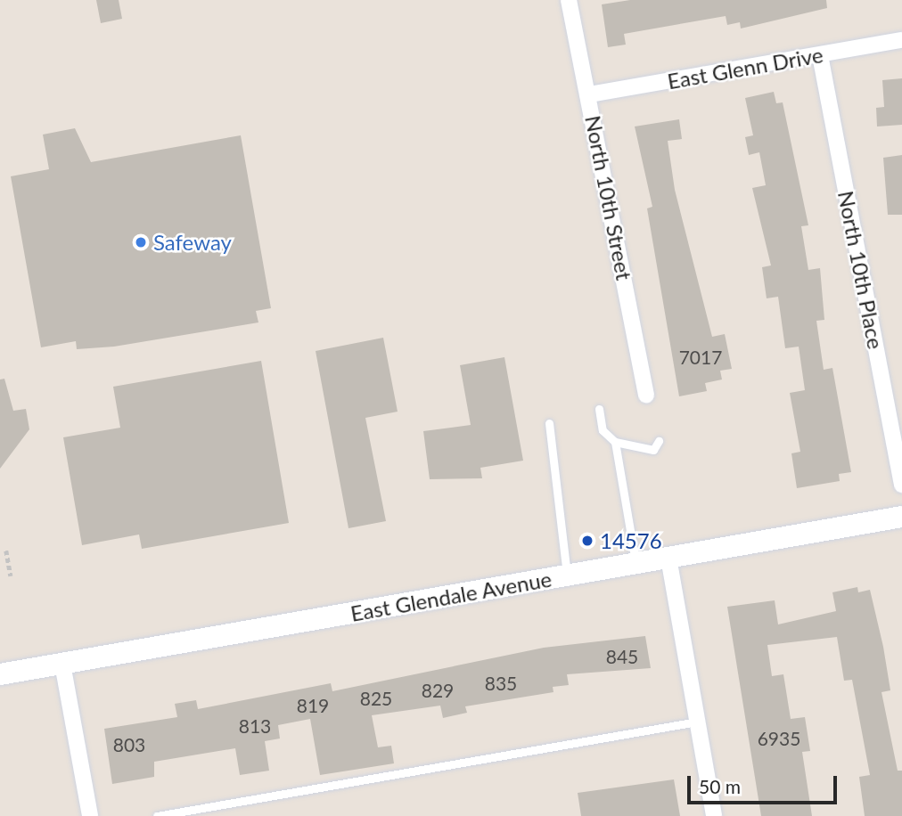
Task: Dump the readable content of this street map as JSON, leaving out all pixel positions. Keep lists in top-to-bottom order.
{
  "streets": {
    "main road": ["East Glendale Avenue"],
    "street": ["East Glenn Drive", "North 10th Street", "North 10th Place"]
  },
  "crossings": [
    ["East Glenn Drive", "North 10th Street"],
    ["East Glenn Drive", "North 10th Place"]
  ],
  "places": ["Safeway", "14576"],
  "house_numbers": [
    "7017",
    "845",
    "835",
    "829",
    "825",
    "819",
    "813",
    "6935",
    "803"
  ],
  "scale_bar": "50 m"
}
